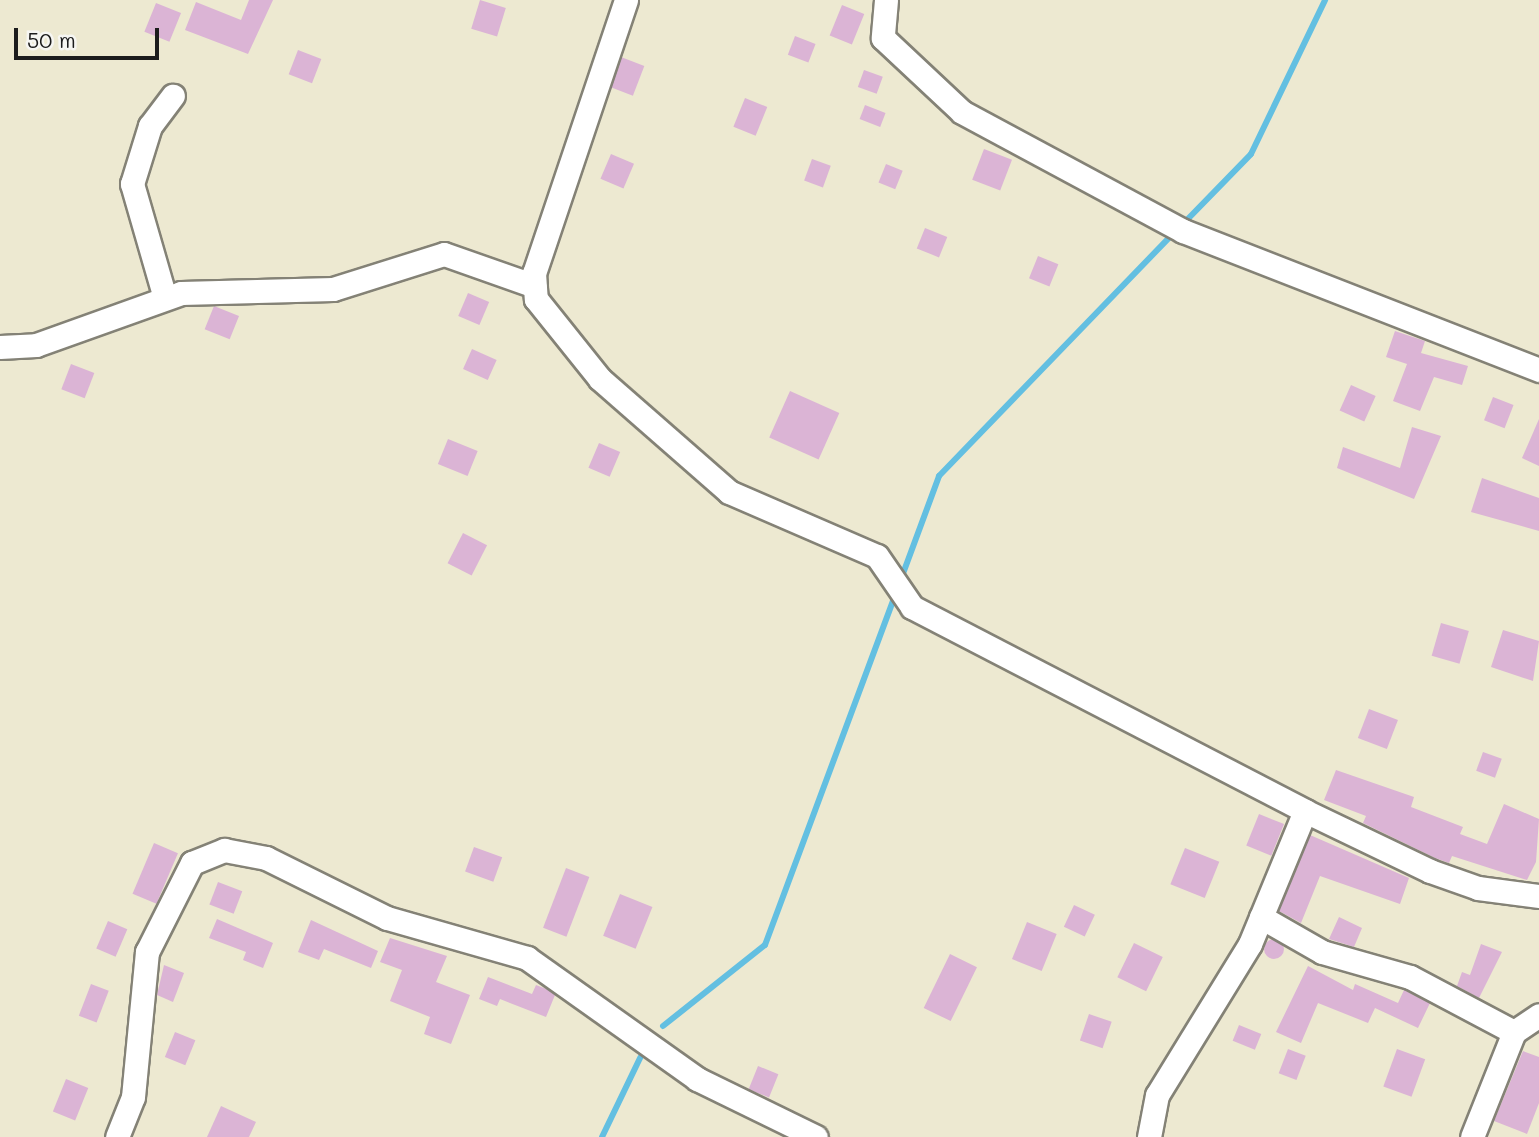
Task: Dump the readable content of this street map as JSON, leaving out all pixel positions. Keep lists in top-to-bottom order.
{
  "scale_bar": "50 m"
}
